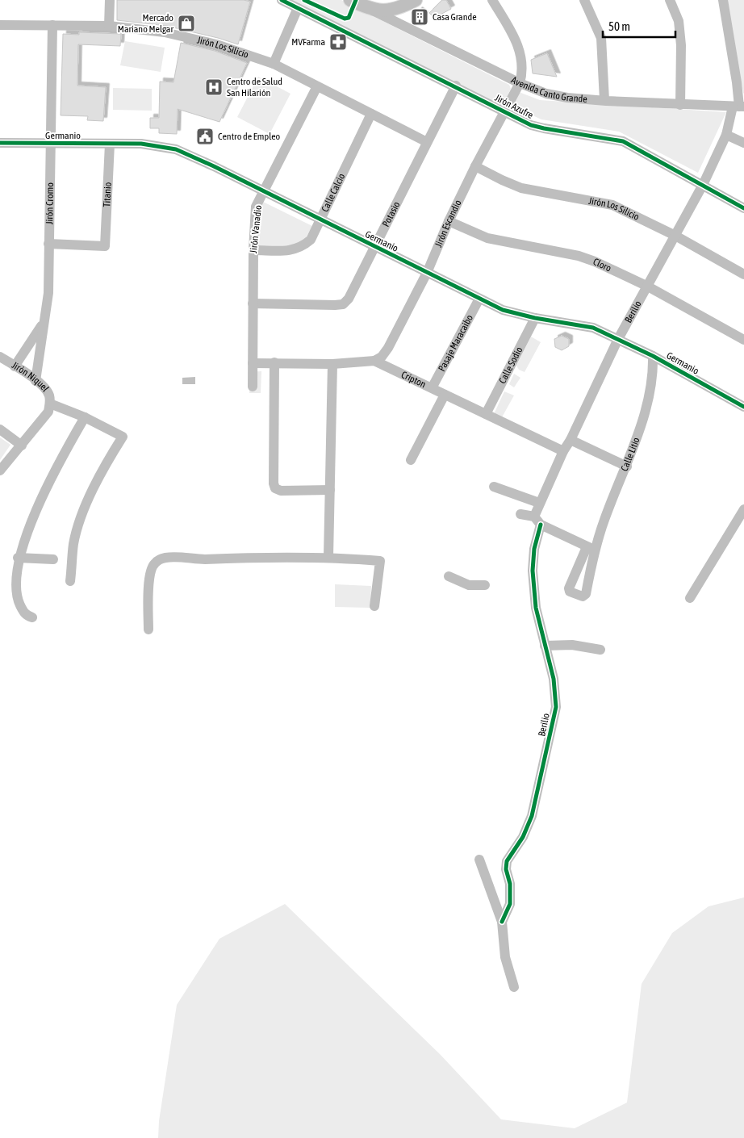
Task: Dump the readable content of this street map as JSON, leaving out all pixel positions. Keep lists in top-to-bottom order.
{
  "streets": {
    "street": [
      "Jirón Los Silicio",
      "Avenida Canto Grande",
      "Jirón Azufre",
      "Germanio",
      "Calle Calcio",
      "Titanio",
      "Jirón Cromo",
      "Potasio",
      "Jirón Escandio",
      "Jirón Vanadio",
      "Cloro",
      "Berilio",
      "Pasaje Maracaibo",
      "Calle Sodio",
      "Jirón Niquel",
      "Cripton",
      "Calle Litio"
    ]
  },
  "crossings": [
    ["Jirón Los Silicio", "Calle Calcio"],
    ["Jirón Los Silicio", "Jirón Cromo"],
    ["Jirón Los Silicio", "Potasio"],
    ["Jirón Los Silicio", "Jirón Escandio"],
    ["Jirón Los Silicio", "Jirón Vanadio"],
    ["Jirón Los Silicio", "Berilio"],
    ["Avenida Canto Grande", "Jirón Escandio"],
    ["Avenida Canto Grande", "Berilio"],
    ["Jirón Azufre", "Potasio"],
    ["Jirón Azufre", "Jirón Escandio"],
    ["Jirón Azufre", "Berilio"],
    ["Germanio", "Calle Calcio"],
    ["Germanio", "Titanio"],
    ["Germanio", "Jirón Cromo"],
    ["Germanio", "Potasio"],
    ["Germanio", "Jirón Escandio"],
    ["Germanio", "Jirón Vanadio"],
    ["Germanio", "Berilio"],
    ["Germanio", "Pasaje Maracaibo"],
    ["Germanio", "Calle Sodio"],
    ["Germanio", "Calle Litio"],
    ["Calle Calcio", "Jirón Vanadio"],
    ["Titanio", "Jirón Cromo"],
    ["Jirón Cromo", "Jirón Niquel"],
    ["Potasio", "Jirón Vanadio"],
    ["Jirón Escandio", "Cloro"],
    ["Jirón Escandio", "Cripton"],
    ["Jirón Vanadio", "Cripton"],
    ["Cloro", "Berilio"],
    ["Berilio", "Cripton"],
    ["Berilio", "Calle Litio"],
    ["Pasaje Maracaibo", "Cripton"],
    ["Calle Sodio", "Cripton"]
  ],
  "places": {
    "building": ["Casa Grande"],
    "shop": ["Mercado Mariano Melgar"],
    "pharmacy": ["MVFarma"],
    "hospital": ["Centro de Salud San Hilarión"],
    "public building": ["Centro de Empleo"]
  },
  "scale_bar": "50 m"
}
